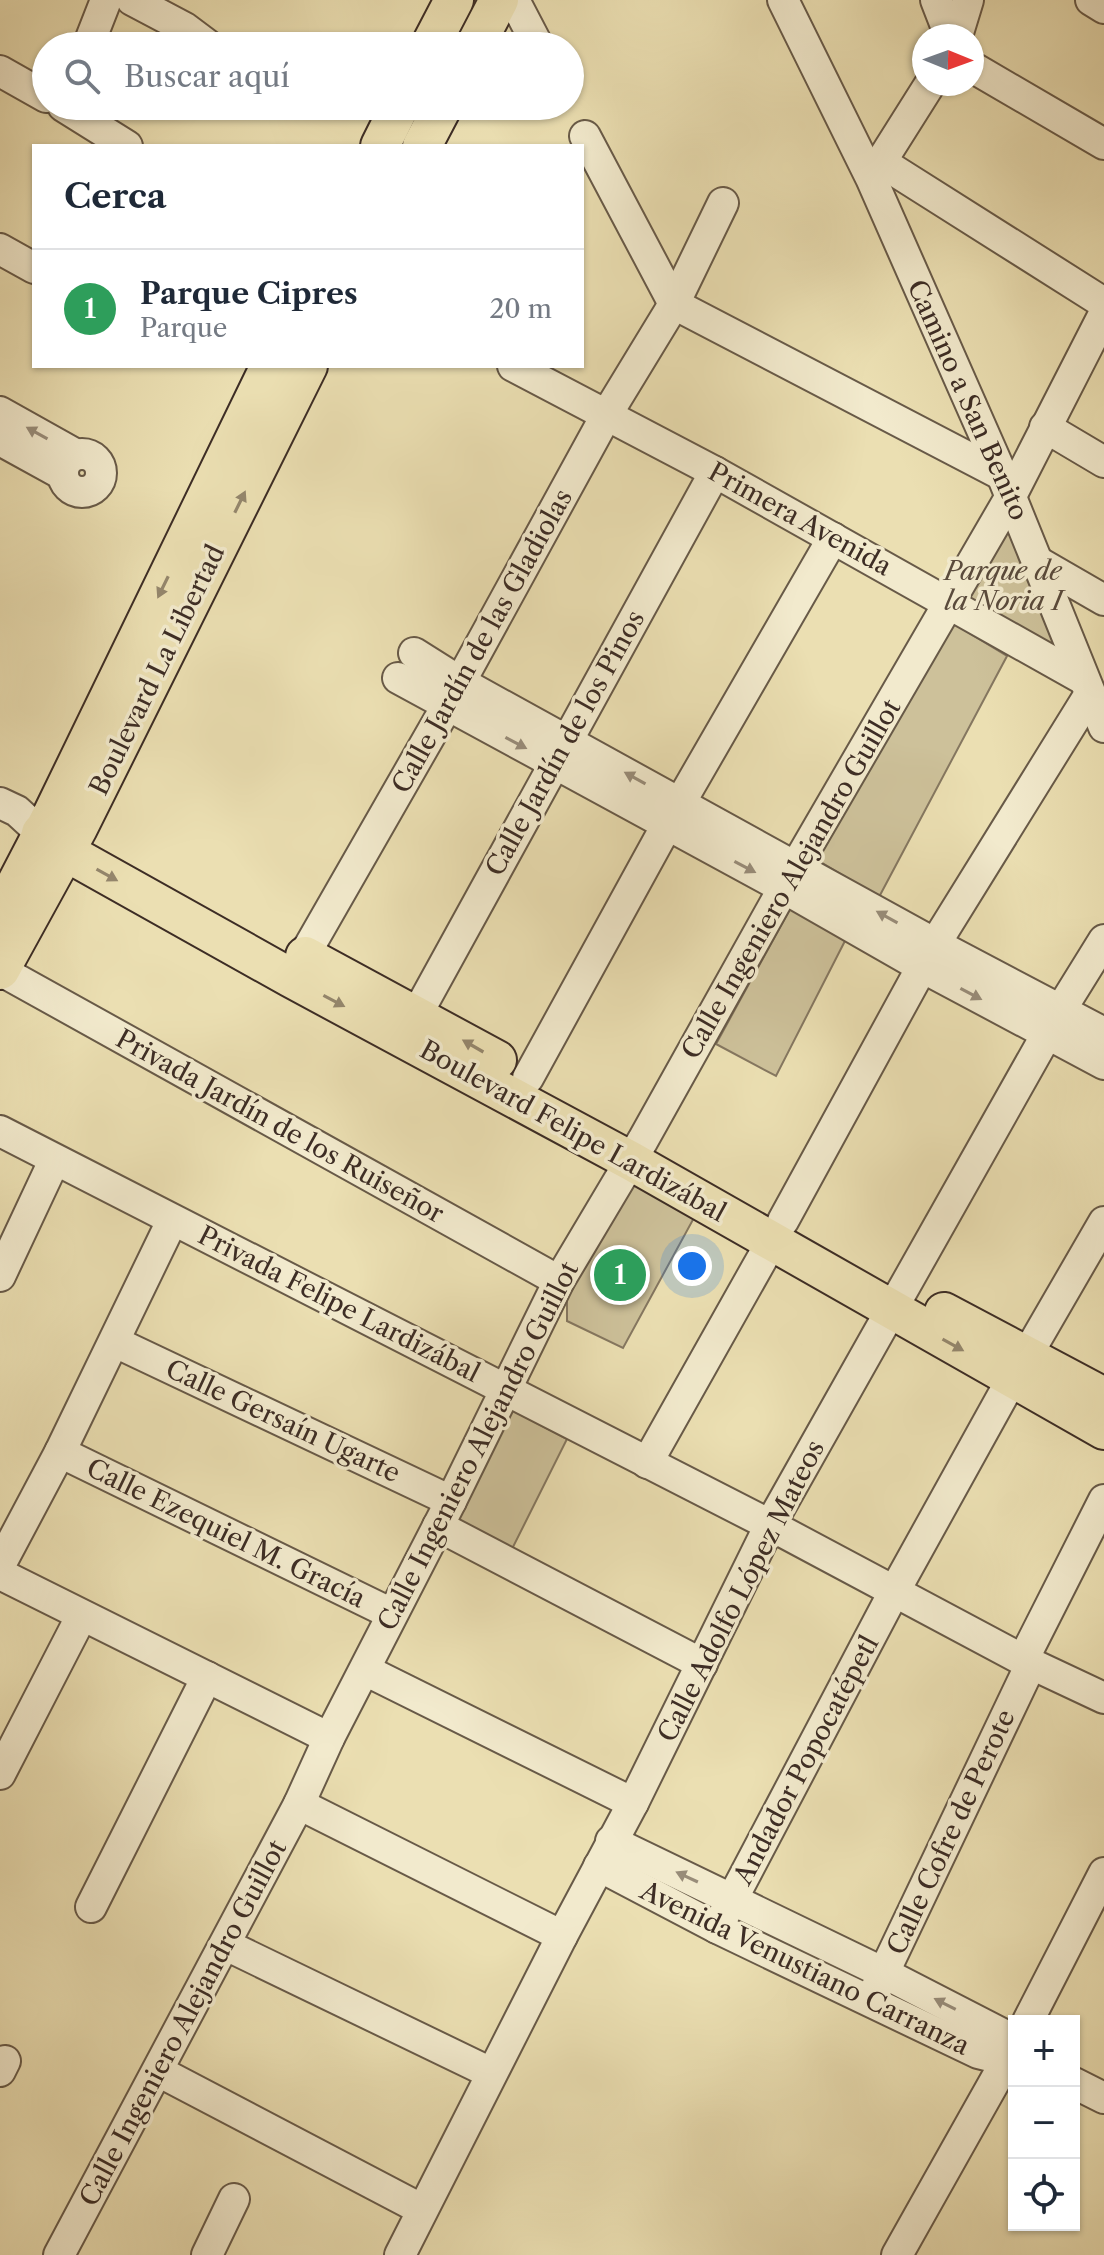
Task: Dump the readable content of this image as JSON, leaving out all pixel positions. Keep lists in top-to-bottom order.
{
  "streets": {
    "main road": ["Boulevard La Libertad", "Boulevard Felipe Lardizábal"],
    "street": [
      "Camino a San Benito",
      "Primera Avenida",
      "Calle Jardín de las Gladiolas",
      "Calle Jardín de los Pinos",
      "Calle Ingeniero Alejandro Guillot",
      "Privada Jardín de los Ruiseñor",
      "Privada Felipe Lardizábal",
      "Calle Gersaín Ugarte",
      "Calle Ezequiel M. Gracía",
      "Calle Adolfo López Mateos",
      "Andador Popocatépetl",
      "Calle Cofre de Perote",
      "Avenida Venustiano Carranza"
    ]
  },
  "crossings": [
    ["Camino a San Benito", "Primera Avenida"],
    ["Camino a San Benito", "Calle Ingeniero Alejandro Guillot"],
    ["Primera Avenida", "Calle Jardín de las Gladiolas"],
    ["Primera Avenida", "Calle Jardín de los Pinos"],
    ["Primera Avenida", "Calle Ingeniero Alejandro Guillot"],
    ["Calle Jardín de las Gladiolas", "Boulevard Felipe Lardizábal"],
    ["Boulevard La Libertad", "Privada Jardín de los Ruiseñor"],
    ["Boulevard La Libertad", "Boulevard Felipe Lardizábal"],
    ["Calle Jardín de los Pinos", "Boulevard Felipe Lardizábal"],
    ["Calle Ingeniero Alejandro Guillot", "Privada Jardín de los Ruiseñor"],
    ["Calle Ingeniero Alejandro Guillot", "Boulevard Felipe Lardizábal"],
    ["Calle Ingeniero Alejandro Guillot", "Privada Felipe Lardizábal"],
    ["Calle Ingeniero Alejandro Guillot", "Calle Gersaín Ugarte"],
    ["Calle Ingeniero Alejandro Guillot", "Calle Ezequiel M. Gracía"],
    ["Boulevard Felipe Lardizábal", "Calle Adolfo López Mateos"],
    ["Boulevard Felipe Lardizábal", "Andador Popocatépetl"],
    ["Privada Felipe Lardizábal", "Calle Adolfo López Mateos"],
    ["Privada Felipe Lardizábal", "Andador Popocatépetl"],
    ["Privada Felipe Lardizábal", "Calle Cofre de Perote"],
    ["Calle Gersaín Ugarte", "Calle Adolfo López Mateos"],
    ["Calle Adolfo López Mateos", "Avenida Venustiano Carranza"],
    ["Andador Popocatépetl", "Avenida Venustiano Carranza"],
    ["Calle Cofre de Perote", "Avenida Venustiano Carranza"]
  ],
  "parks": ["Parque de la Noria I"],
  "north": "right",
  "page": {
    "search": "Buscar aquí",
    "heading": "Cerca",
    "list": [
      {
        "mark": "1",
        "name": "Parque Cipres",
        "note": "Parque",
        "value": "20 m"
      }
    ],
    "pins": "1",
    "map_buttons": ["+", "−"]
  }
}
